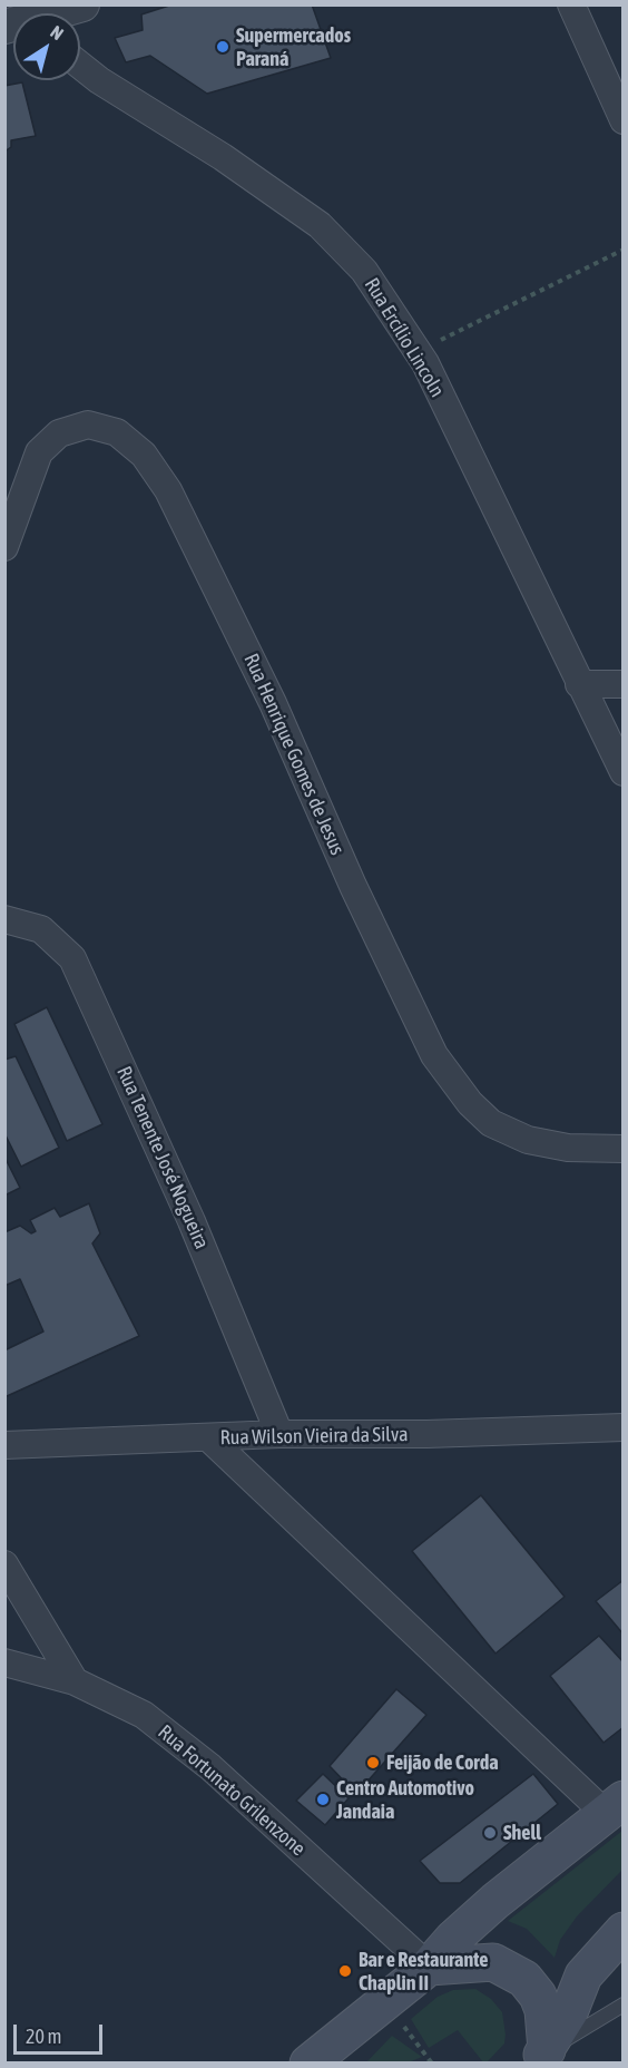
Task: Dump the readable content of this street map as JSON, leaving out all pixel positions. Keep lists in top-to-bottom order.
{
  "streets": {
    "street": [
      "Rua Ercílio Lincoln",
      "Rua Henrique Gomes de Jesus",
      "Rua Tenente José Nogueira",
      "Rua Wilson Vieira da Silva",
      "Rua Fortunato Grilenzone"
    ]
  },
  "crossings": [
    ["Rua Tenente José Nogueira", "Rua Wilson Vieira da Silva"]
  ],
  "places": [
    "Supermercados Paraná",
    "Feijão de Corda",
    "Centro Automotivo Jandaia",
    "Shell",
    "Bar e Restaurante Chaplin II"
  ],
  "scale_bar": "20 m",
  "north": "top right"
}
